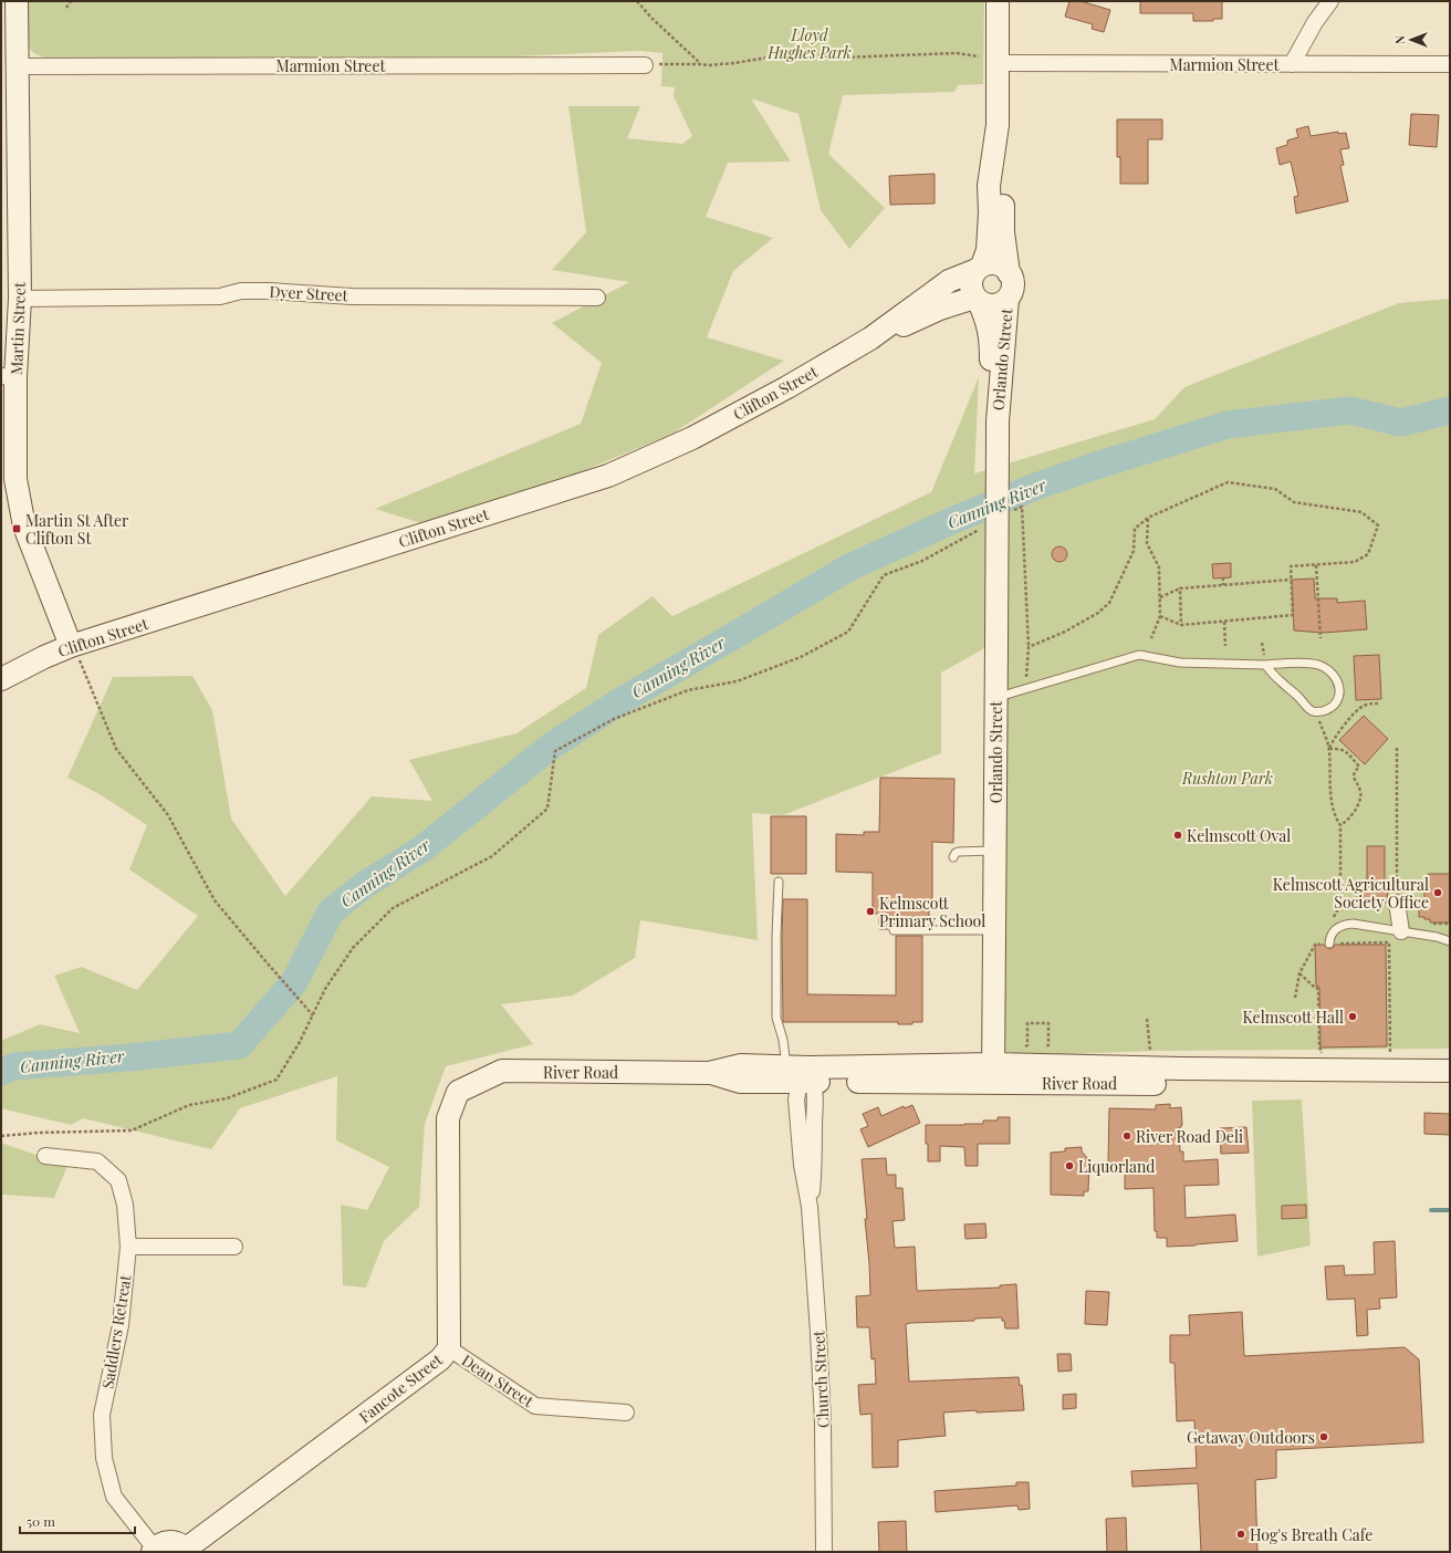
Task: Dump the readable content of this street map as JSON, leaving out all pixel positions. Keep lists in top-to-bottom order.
{
  "streets": {
    "main road": [
      "Martin Street",
      "Orlando Street",
      "Clifton Street",
      "River Road",
      "Fancote Street"
    ],
    "street": [
      "Marmion Street",
      "Dyer Street",
      "Saddlers Retreat",
      "Church Street",
      "Dean Street"
    ]
  },
  "crossings": [
    ["Marmion Street", "Martin Street"],
    ["Dyer Street", "Martin Street"],
    ["Martin Street", "Clifton Street"],
    ["Orlando Street", "Clifton Street"],
    ["Orlando Street", "River Road"],
    ["River Road", "Church Street"],
    ["River Road", "Fancote Street"],
    ["Dean Street", "Fancote Street"]
  ],
  "water": ["Canning River"],
  "parks": ["Lloyd Hughes Park", "Rushton Park"],
  "places": {
    "transit": ["Martin St After Clifton St"],
    "other": [
      "Kelmscott Oval",
      "Kelmscott Agricultural Society Office",
      "Kelmscott Primary School",
      "Kelmscott Hall",
      "River Road Deli",
      "Liquorland",
      "Getaway Outdoors",
      "Hog's Breath Cafe"
    ]
  },
  "scale_bar": "50 m",
  "north": "left"
}
